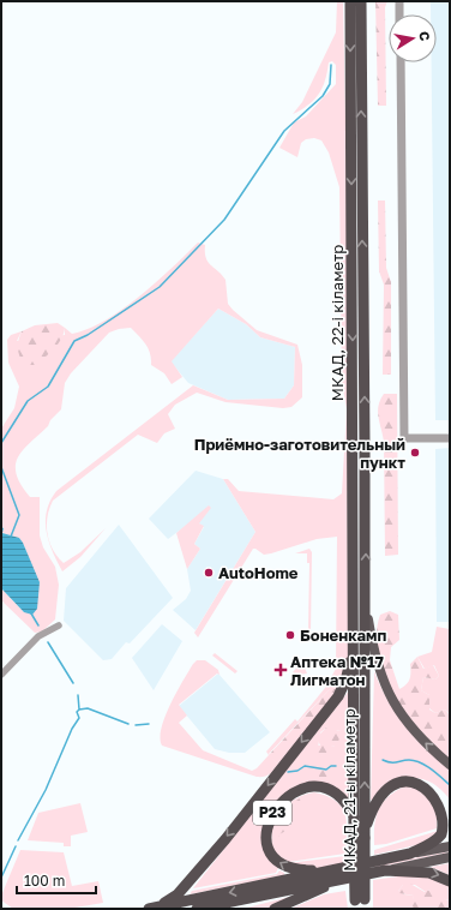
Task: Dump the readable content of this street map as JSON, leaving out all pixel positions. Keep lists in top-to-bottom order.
{
  "streets": {
    "highway": ["МКАД, 22-і кіламетр", "МКАД, 21-ы кіламетр", "Р23"]
  },
  "crossings": [
    ["МКАД, 22-і кіламетр", "МКАД, 21-ы кіламетр"],
    ["МКАД, 22-і кіламетр", "Р23"],
    ["МКАД, 21-ы кіламетр", "Р23"]
  ],
  "places": {
    "other": ["Приёмно-заготовительный пункт", "AutoHome", "Боненкамп"],
    "health": ["Аптека №17 Лигматон"]
  },
  "scale_bar": "100 m",
  "north": "right"
}
